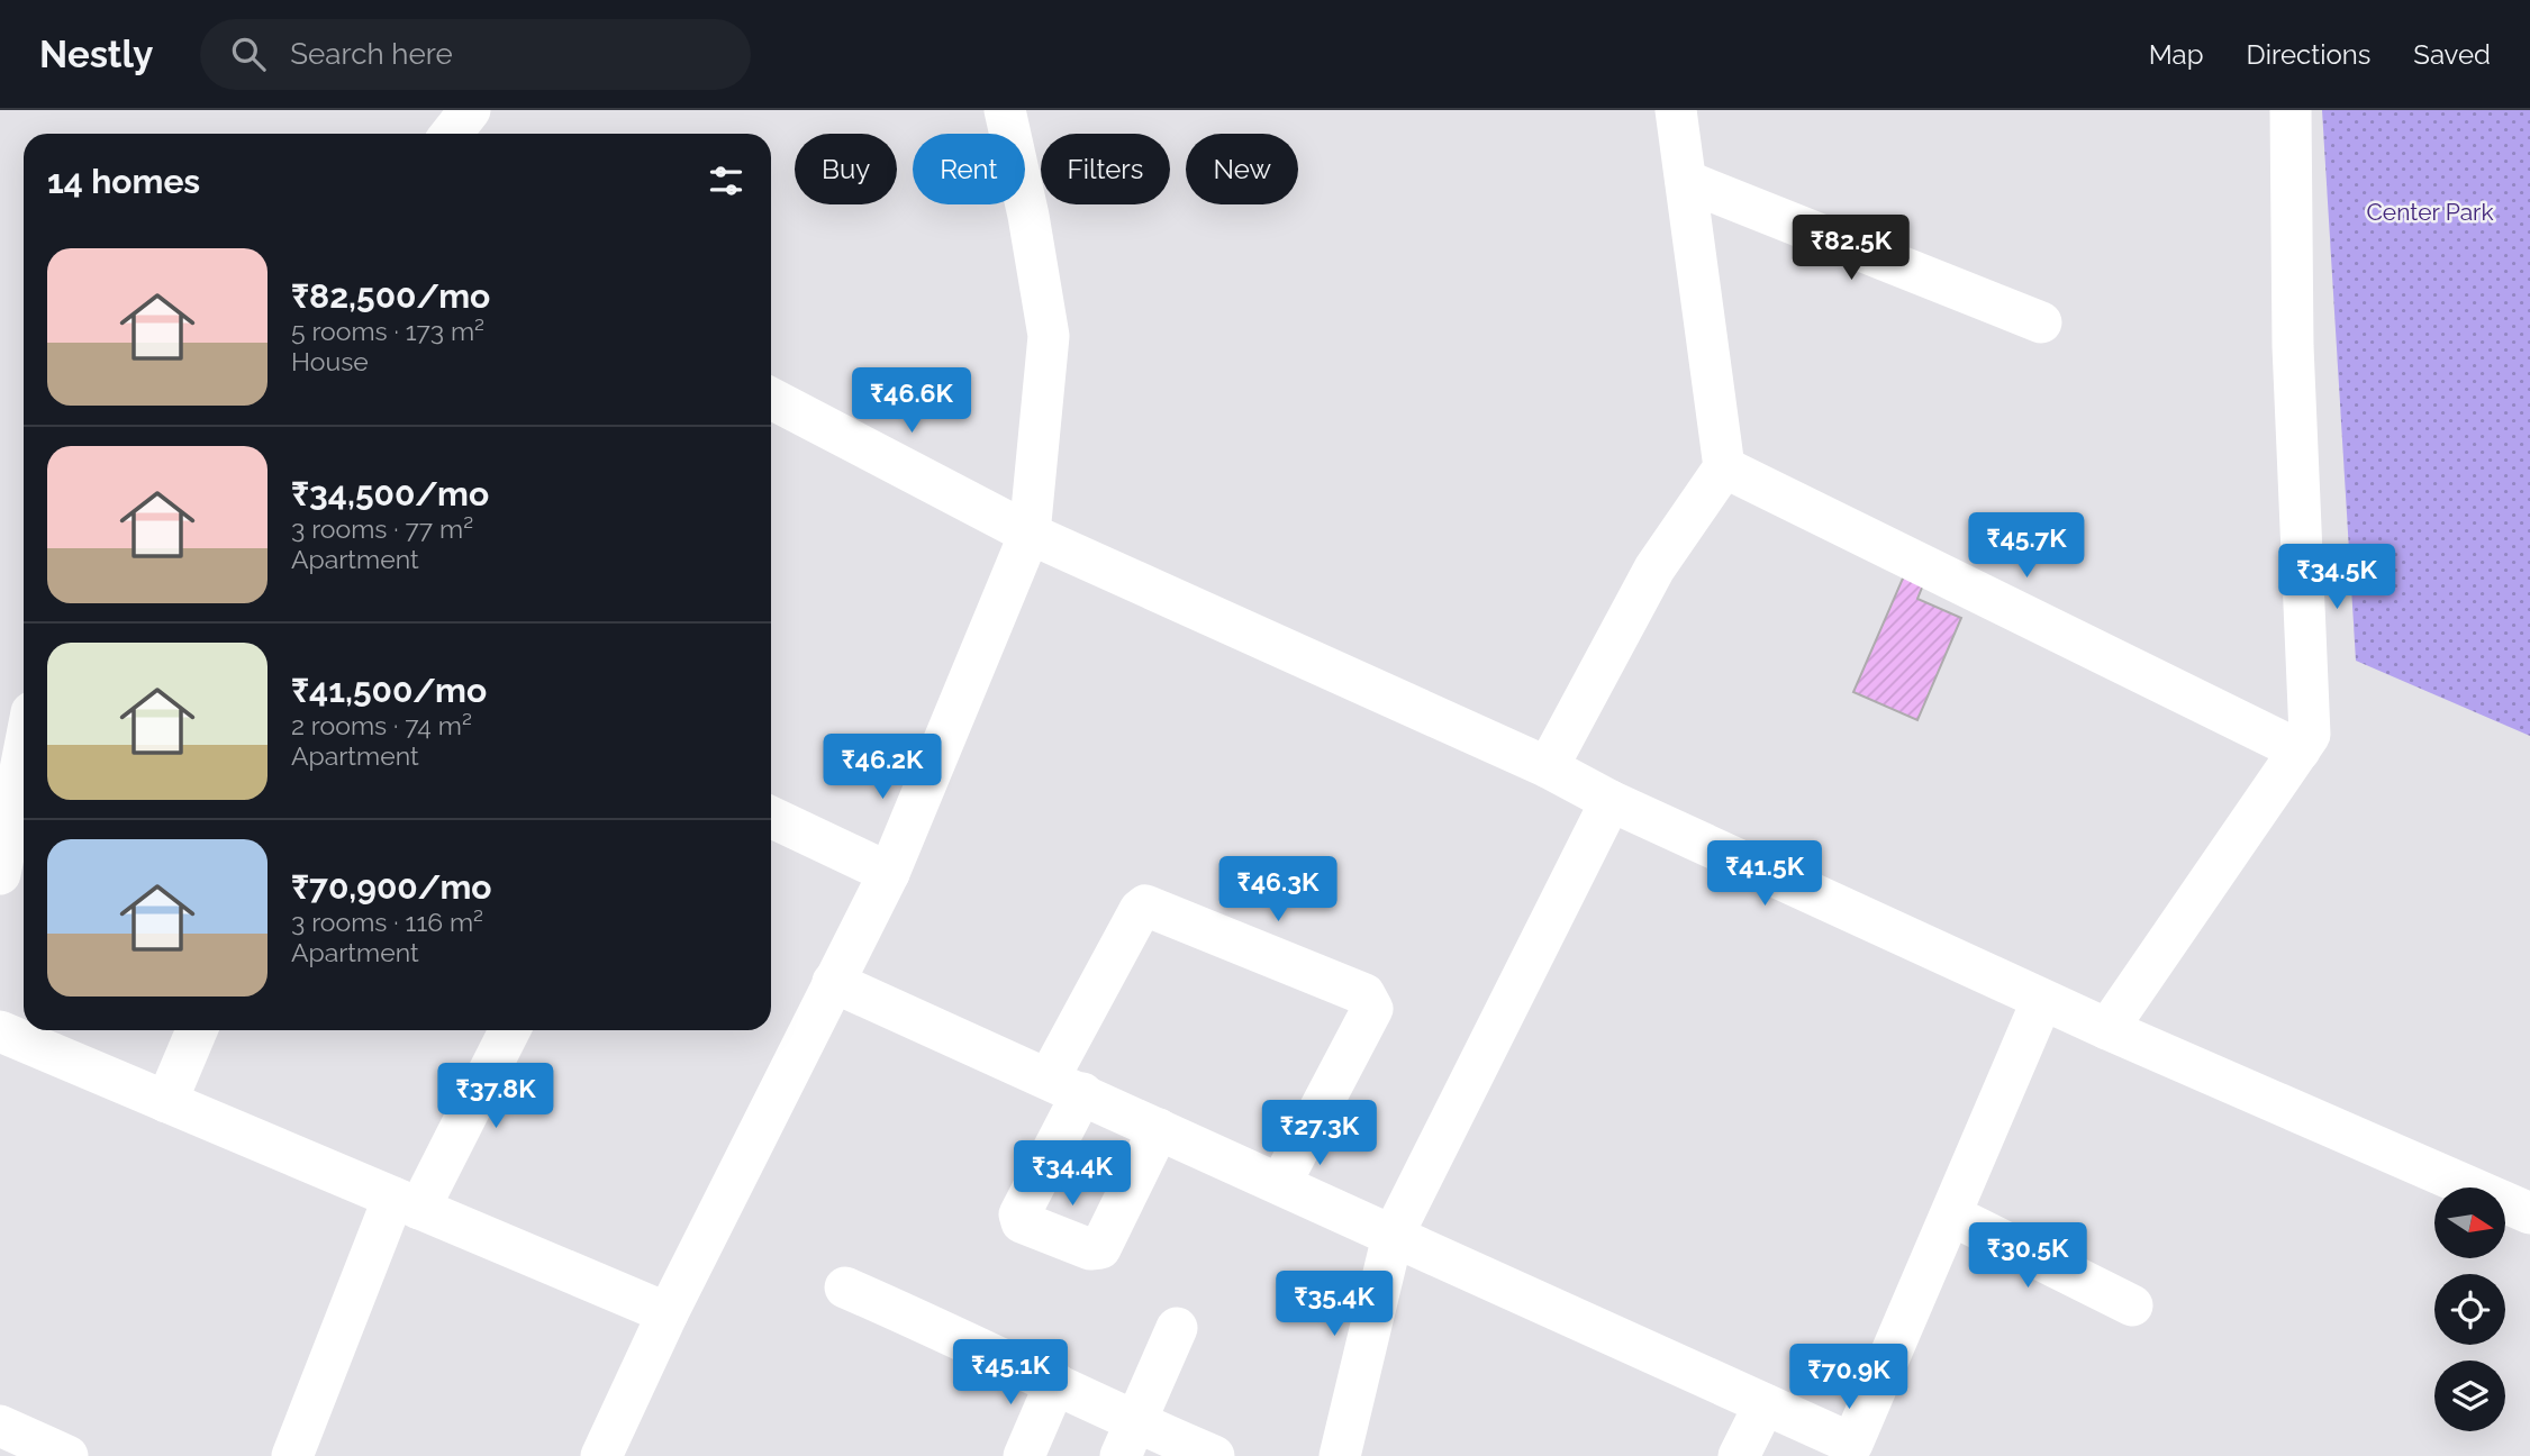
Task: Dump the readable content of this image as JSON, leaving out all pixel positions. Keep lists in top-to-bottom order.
{
  "parks": ["Center Park"],
  "north": "right",
  "page": {
    "header": "Nestly",
    "search": "Search here",
    "nav": ["Map", "Directions", "Saved"],
    "chip": [
      "Buy",
      "Rent",
      "Filters",
      "New"
    ],
    "heading": "14 homes",
    "price": [
      "₹82.5K",
      "₹46.6K",
      "₹45.7K",
      "₹34.5K",
      "₹46.2K",
      "₹41.5K",
      "₹46.3K",
      "₹37.8K",
      "₹27.3K",
      "₹34.4K",
      "₹30.5K",
      "₹35.4K",
      "₹45.1K",
      "₹70.9K"
    ],
    "list": [
      {
        "name": "₹82,500/mo",
        "note": "5 rooms · 173 m² · House"
      },
      {
        "name": "₹34,500/mo",
        "note": "3 rooms · 77 m² · Apartment"
      },
      {
        "name": "₹41,500/mo",
        "note": "2 rooms · 74 m² · Apartment"
      },
      {
        "name": "₹70,900/mo",
        "note": "3 rooms · 116 m² · Apartment"
      }
    ]
  }
}
